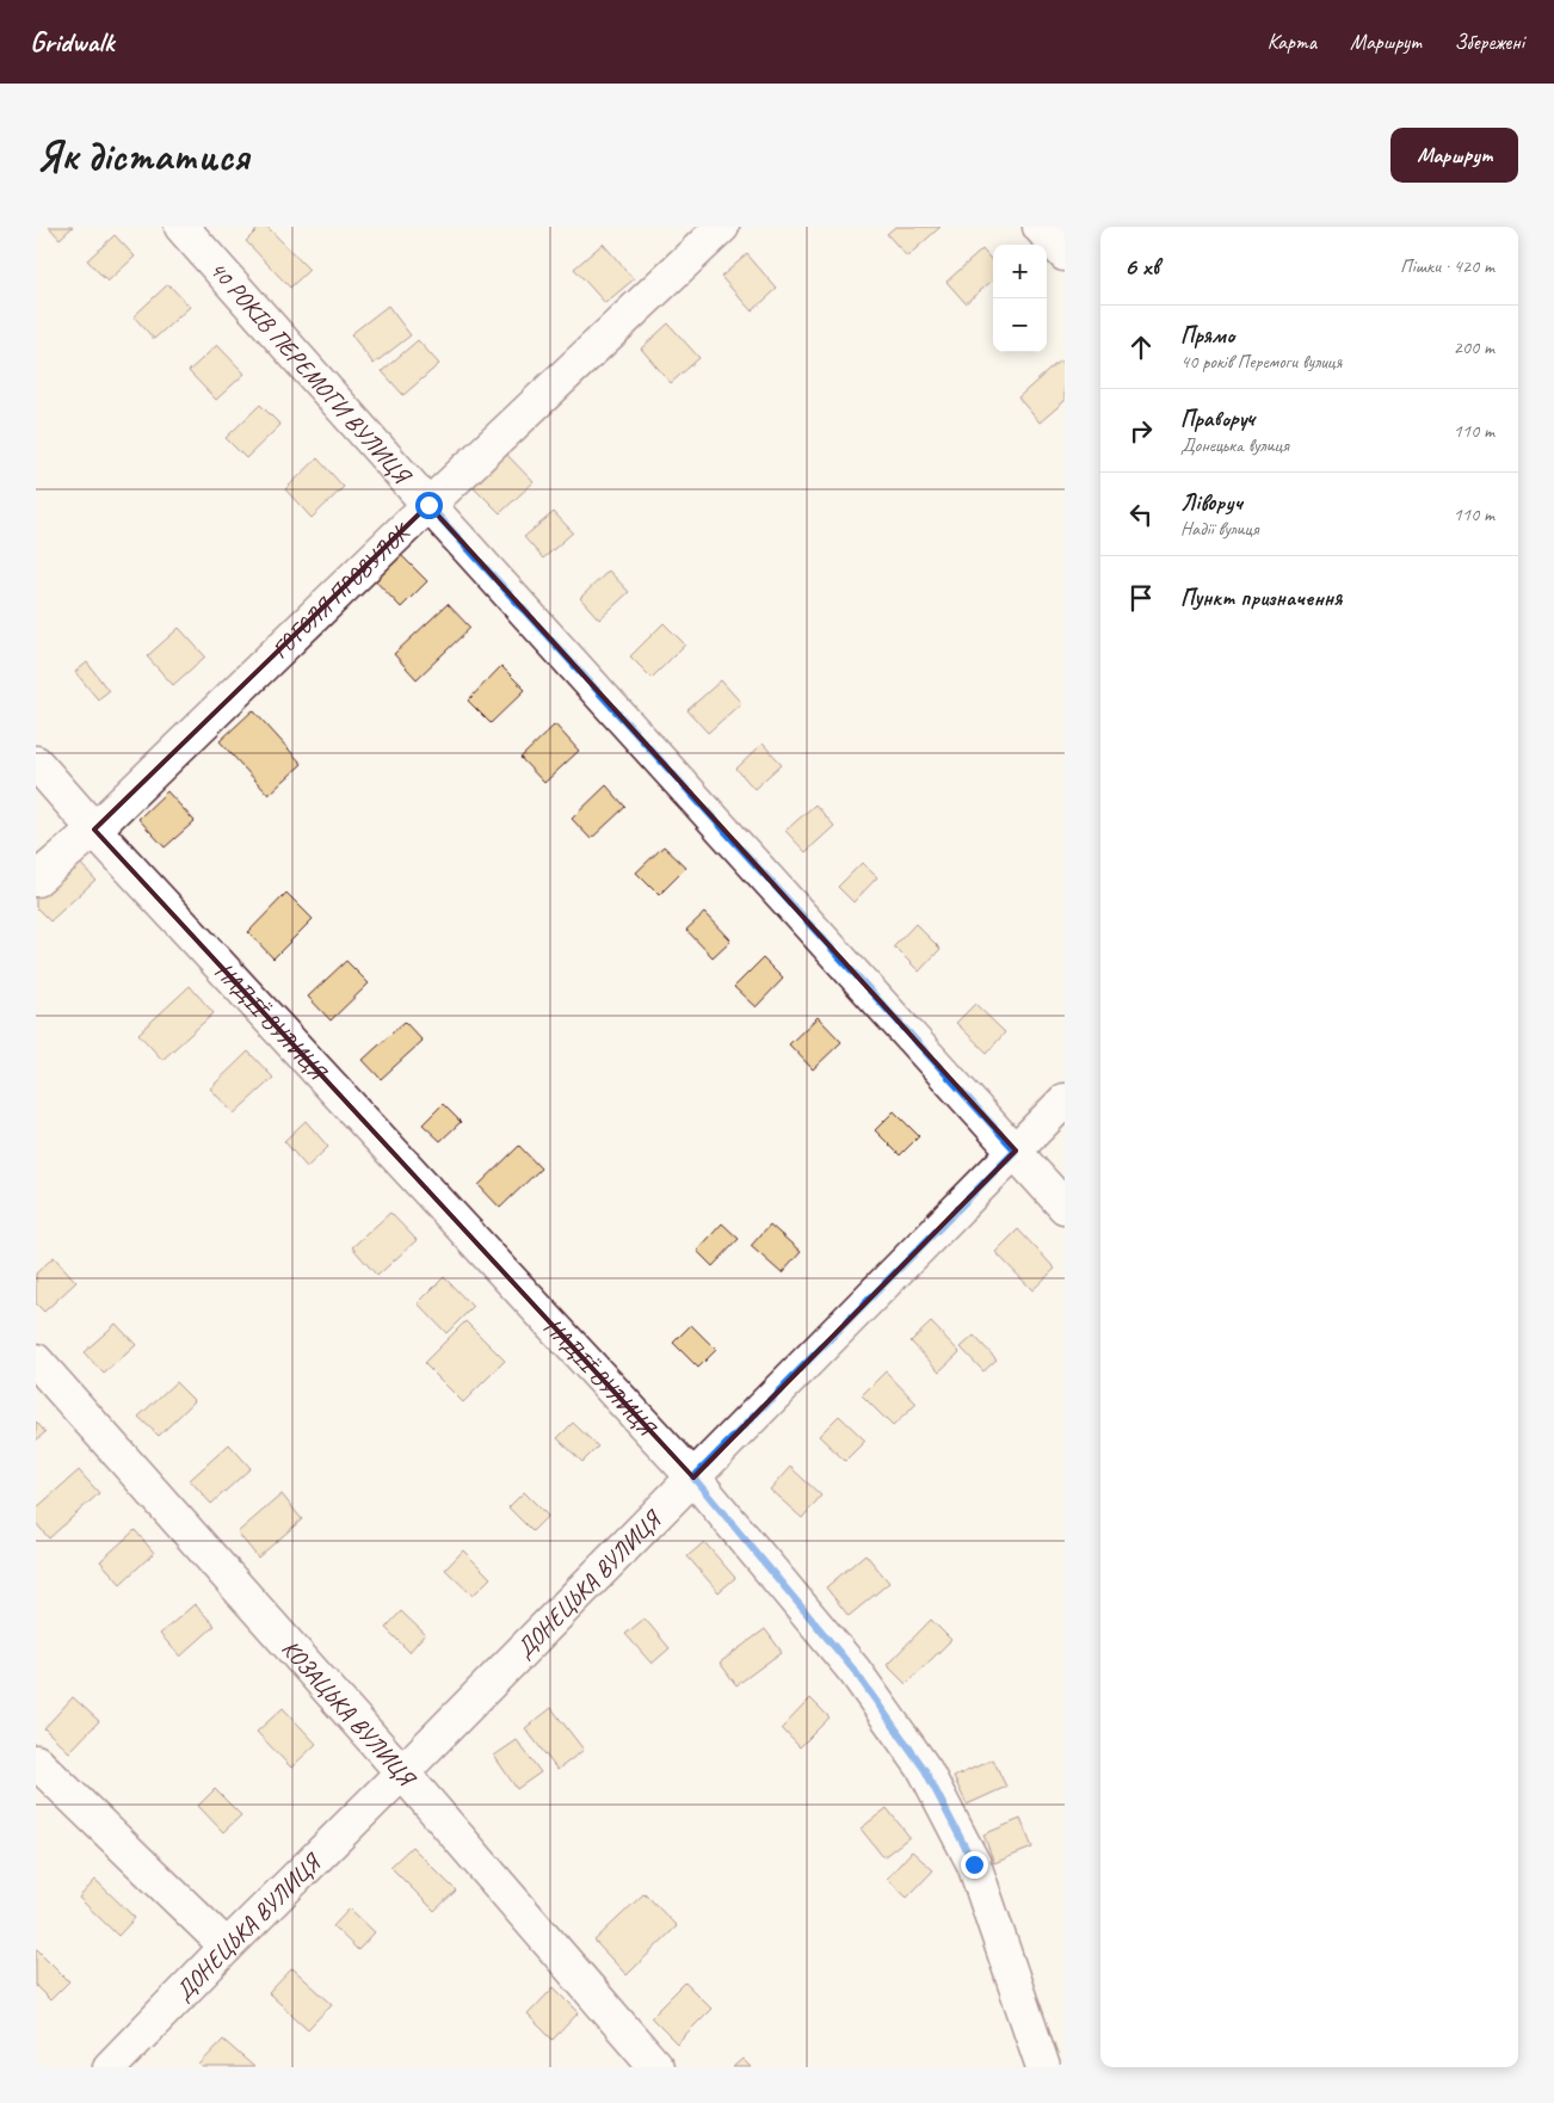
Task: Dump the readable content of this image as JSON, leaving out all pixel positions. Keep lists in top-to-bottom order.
{
  "streets": {
    "street": [
      "40 РОКІВ ПЕРЕМОГИ ВУЛИЦЯ",
      "ГОГОЛЯ ПРОВУЛОК",
      "НАДІЇ ВУЛИЦЯ",
      "ДОНЕЦЬКА ВУЛИЦЯ",
      "КОЗАЦЬКА ВУЛИЦЯ"
    ]
  },
  "crossings": [
    ["40 РОКІВ ПЕРЕМОГИ ВУЛИЦЯ", "ГОГОЛЯ ПРОВУЛОК"],
    ["40 РОКІВ ПЕРЕМОГИ ВУЛИЦЯ", "ДОНЕЦЬКА ВУЛИЦЯ"],
    ["ГОГОЛЯ ПРОВУЛОК", "НАДІЇ ВУЛИЦЯ"],
    ["НАДІЇ ВУЛИЦЯ", "ДОНЕЦЬКА ВУЛИЦЯ"],
    ["ДОНЕЦЬКА ВУЛИЦЯ", "КОЗАЦЬКА ВУЛИЦЯ"]
  ],
  "page": {
    "header": "Gridwalk",
    "nav": ["Карта", "Маршрут", "Збережені"],
    "buttons": "Маршрут",
    "title": "Як дістатися",
    "heading": ["6 хв", "Пішки · 420 m"],
    "map_buttons": ["+", "−"],
    "list": [
      ["Прямо", "40 років Перемоги вулиця", "200 m"],
      ["Праворуч", "Донецька вулиця", "110 m"],
      ["Ліворуч", "Надії вулиця", "110 m"],
      "Пункт призначення"
    ]
  }
}
